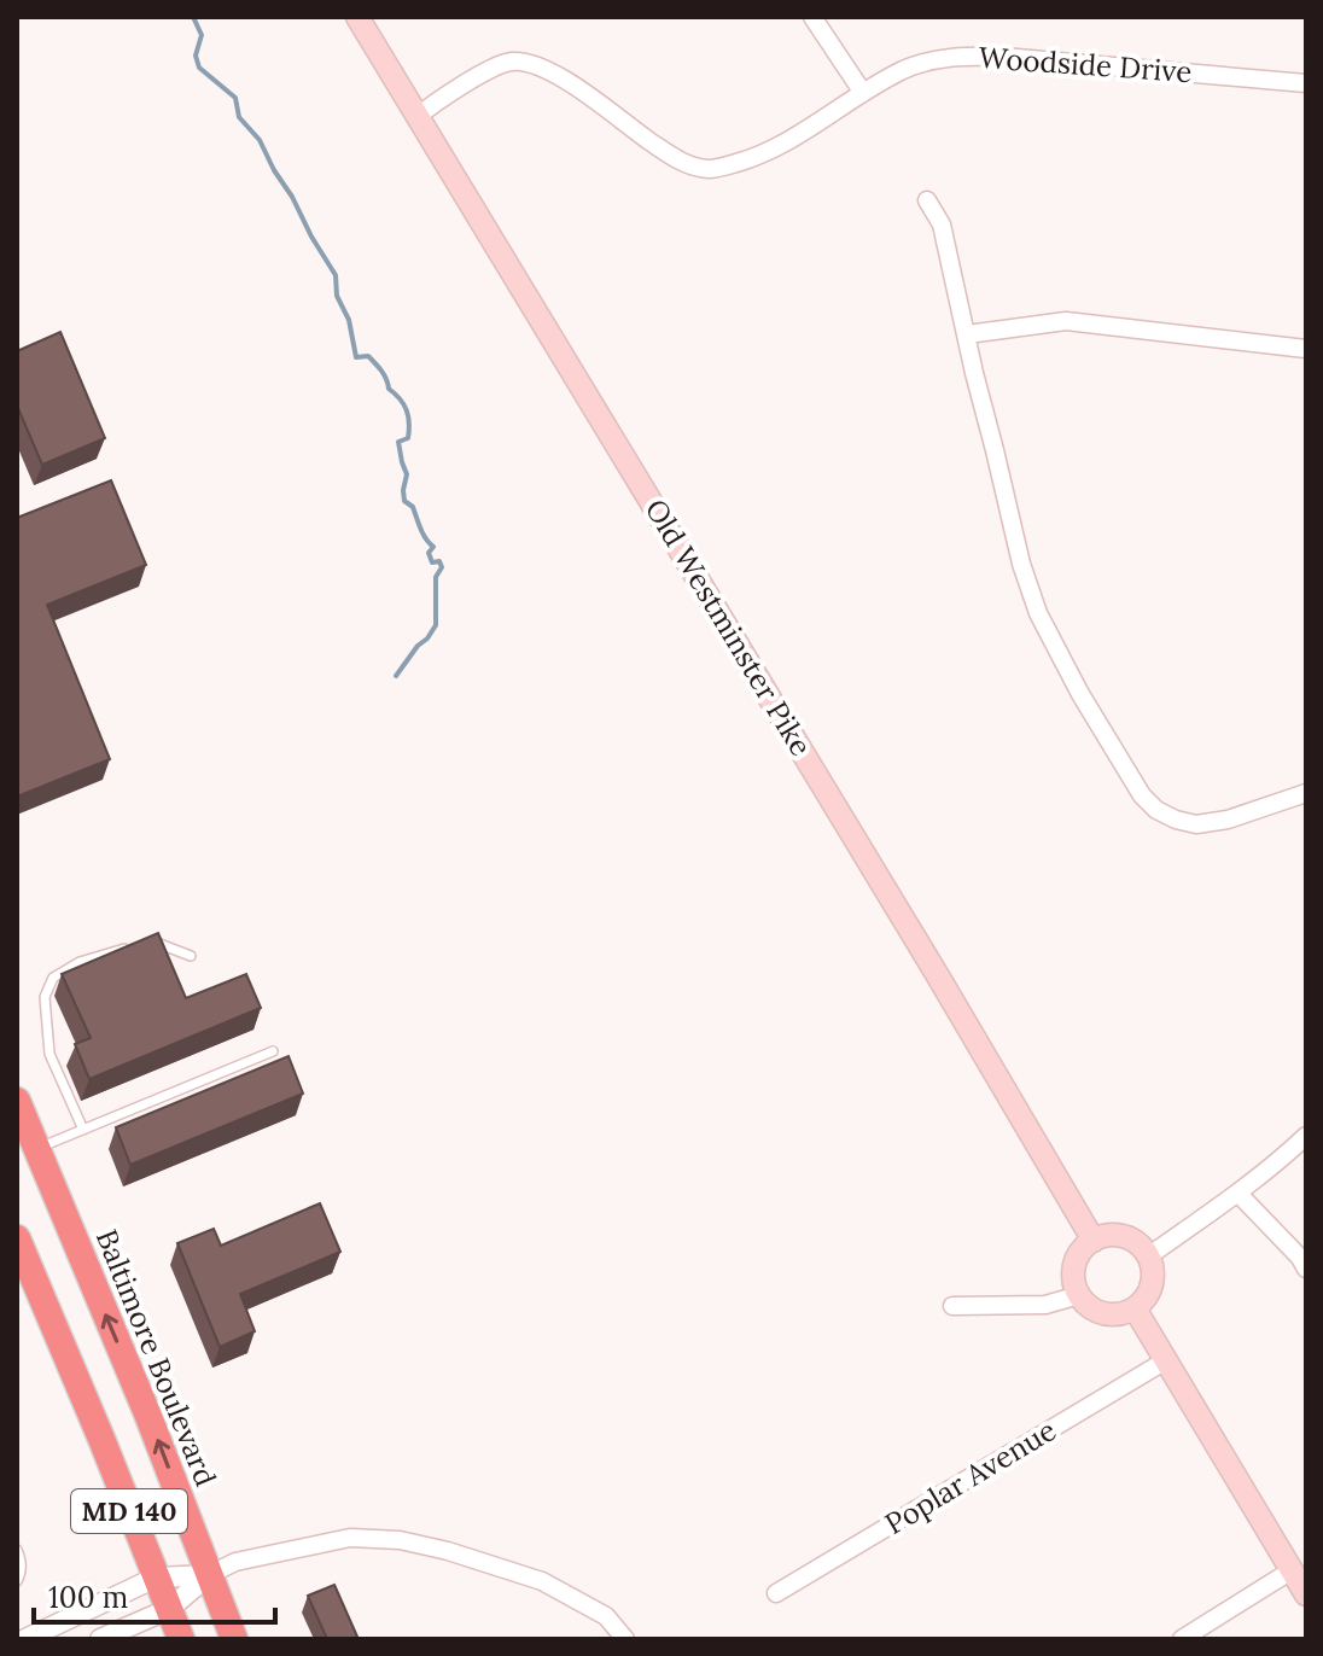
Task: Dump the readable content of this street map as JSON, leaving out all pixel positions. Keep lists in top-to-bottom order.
{
  "streets": {
    "highway": ["Baltimore Boulevard", "MD 140"],
    "main road": ["Old Westminster Pike"],
    "street": ["Woodside Drive", "Poplar Avenue"]
  },
  "crossings": [
    ["Woodside Drive", "Old Westminster Pike"]
  ],
  "scale_bar": "100 m"
}
